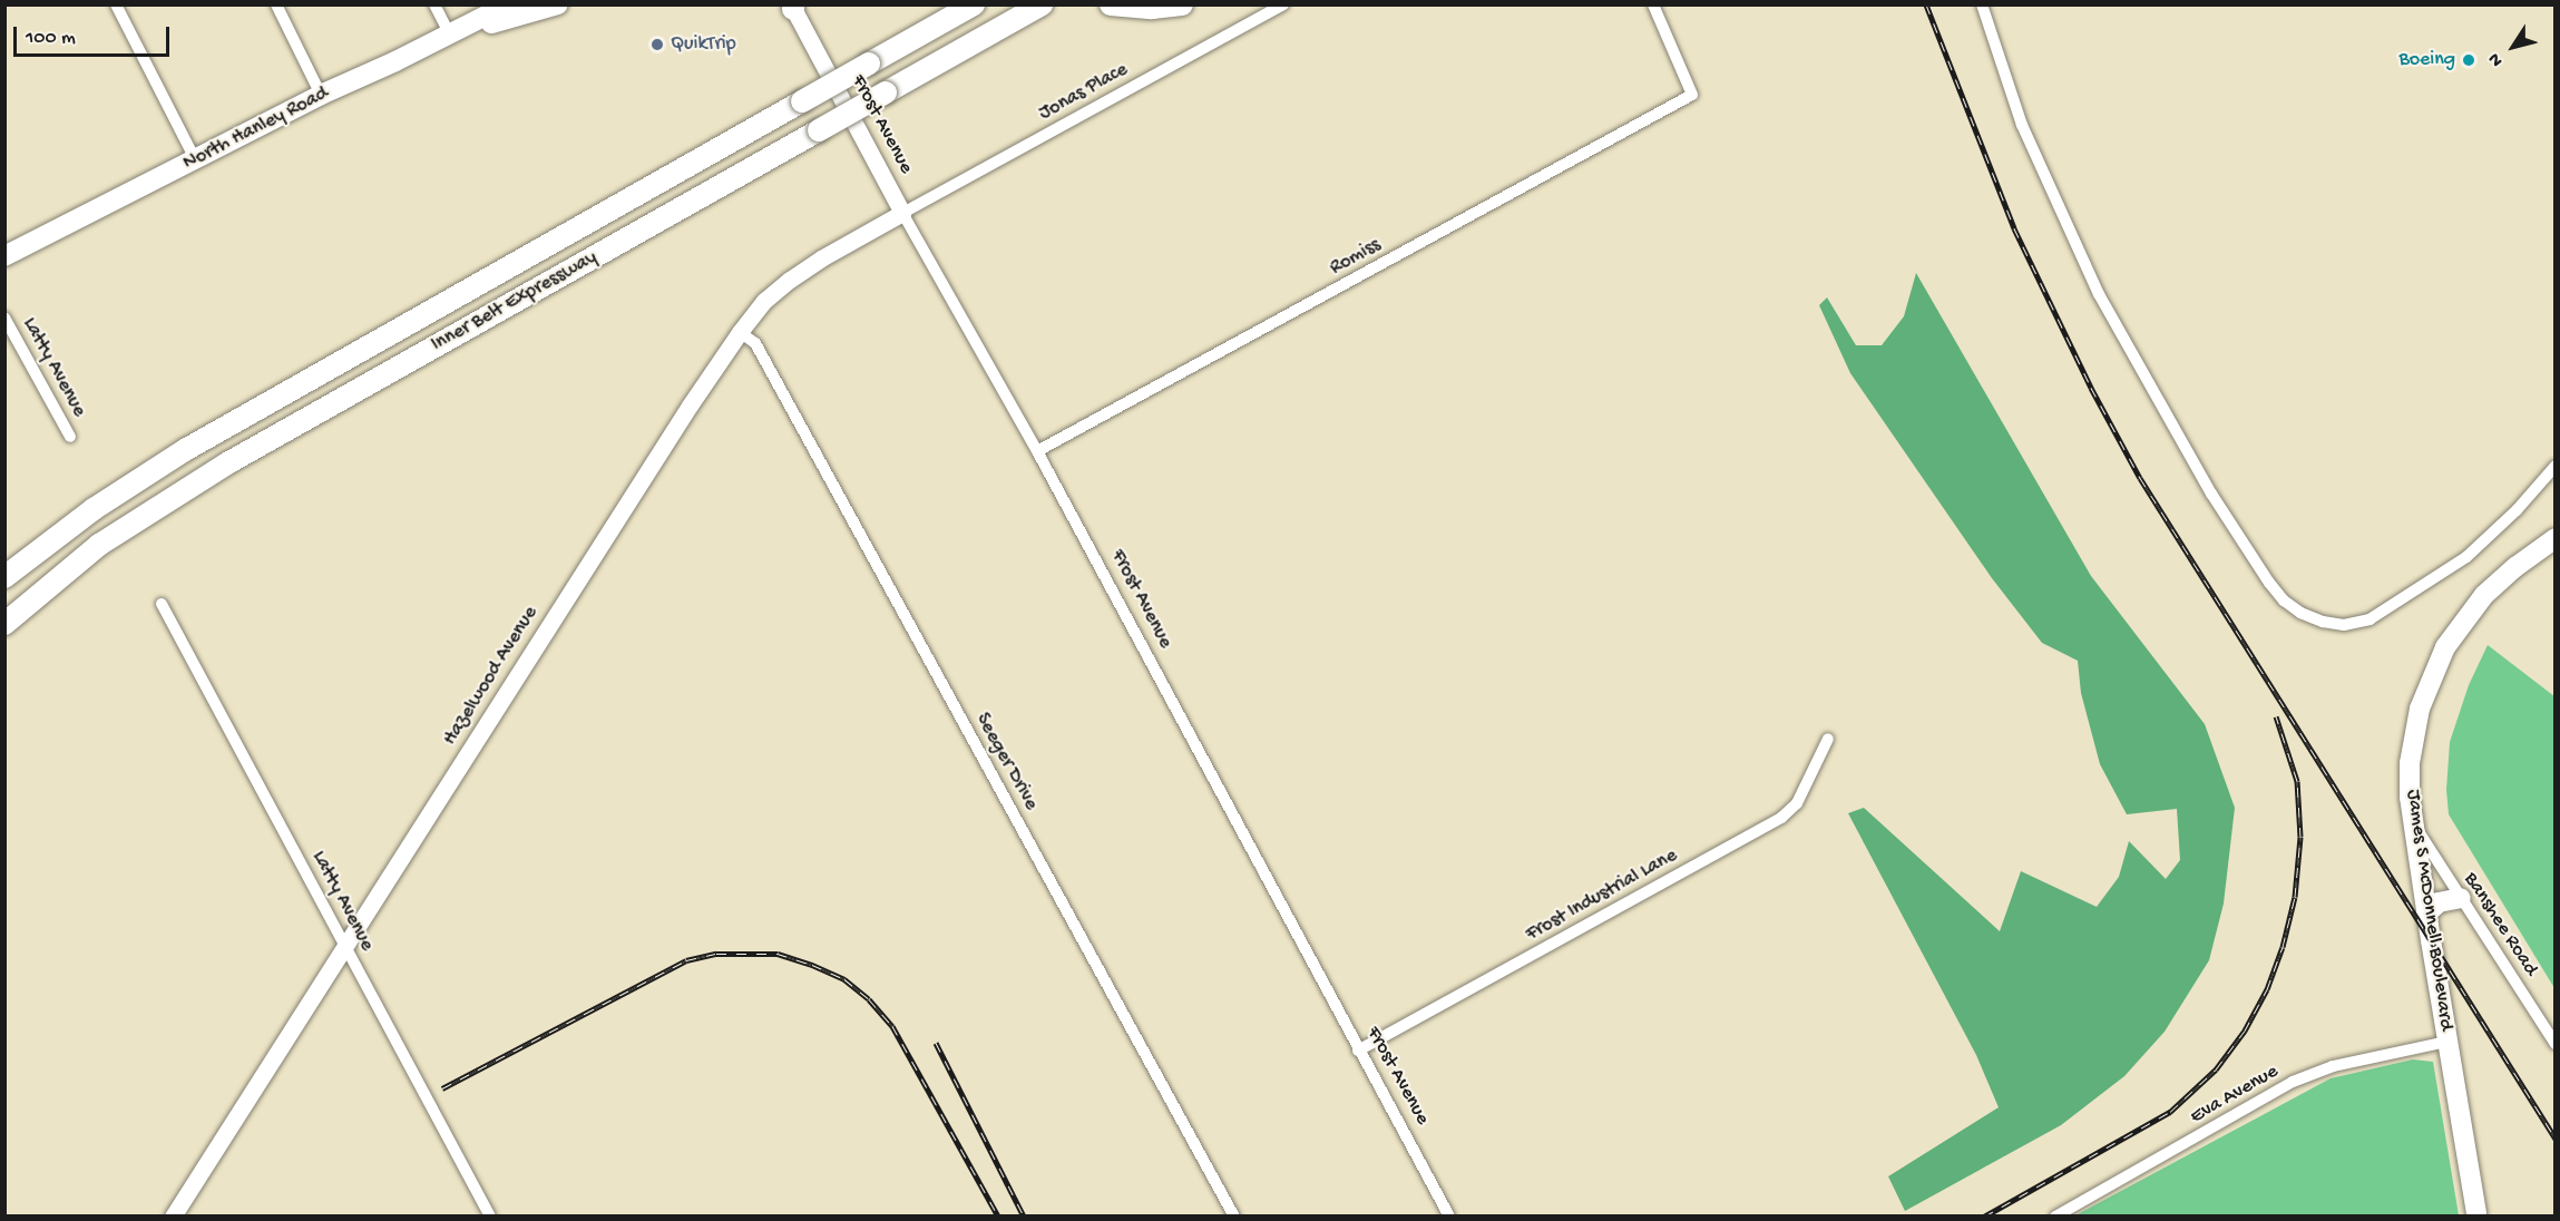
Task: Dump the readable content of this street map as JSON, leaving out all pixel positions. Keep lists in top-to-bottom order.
{
  "streets": {
    "highway": ["Inner Belt Expressway"],
    "main road": ["North Hanley Road", "James S McDonnell Boulevard"],
    "street": [
      "Jonas Place",
      "Frost Avenue",
      "Romiss",
      "Latty Avenue",
      "Hazelwood Avenue",
      "Seeger Drive",
      "Frost Industrial Lane",
      "Banshee Road",
      "Eva Avenue"
    ]
  },
  "crossings": [
    ["Jonas Place", "Frost Avenue"],
    ["Jonas Place", "Hazelwood Avenue"],
    ["Frost Avenue", "Romiss"],
    ["Frost Avenue", "Hazelwood Avenue"],
    ["Frost Avenue", "Frost Industrial Lane"],
    ["Latty Avenue", "Hazelwood Avenue"],
    ["Hazelwood Avenue", "Seeger Drive"],
    ["James S McDonnell Boulevard", "Banshee Road"],
    ["James S McDonnell Boulevard", "Eva Avenue"]
  ],
  "places": ["QuikTrip", "Boeing"],
  "scale_bar": "100 m",
  "north": "bottom left"
}
